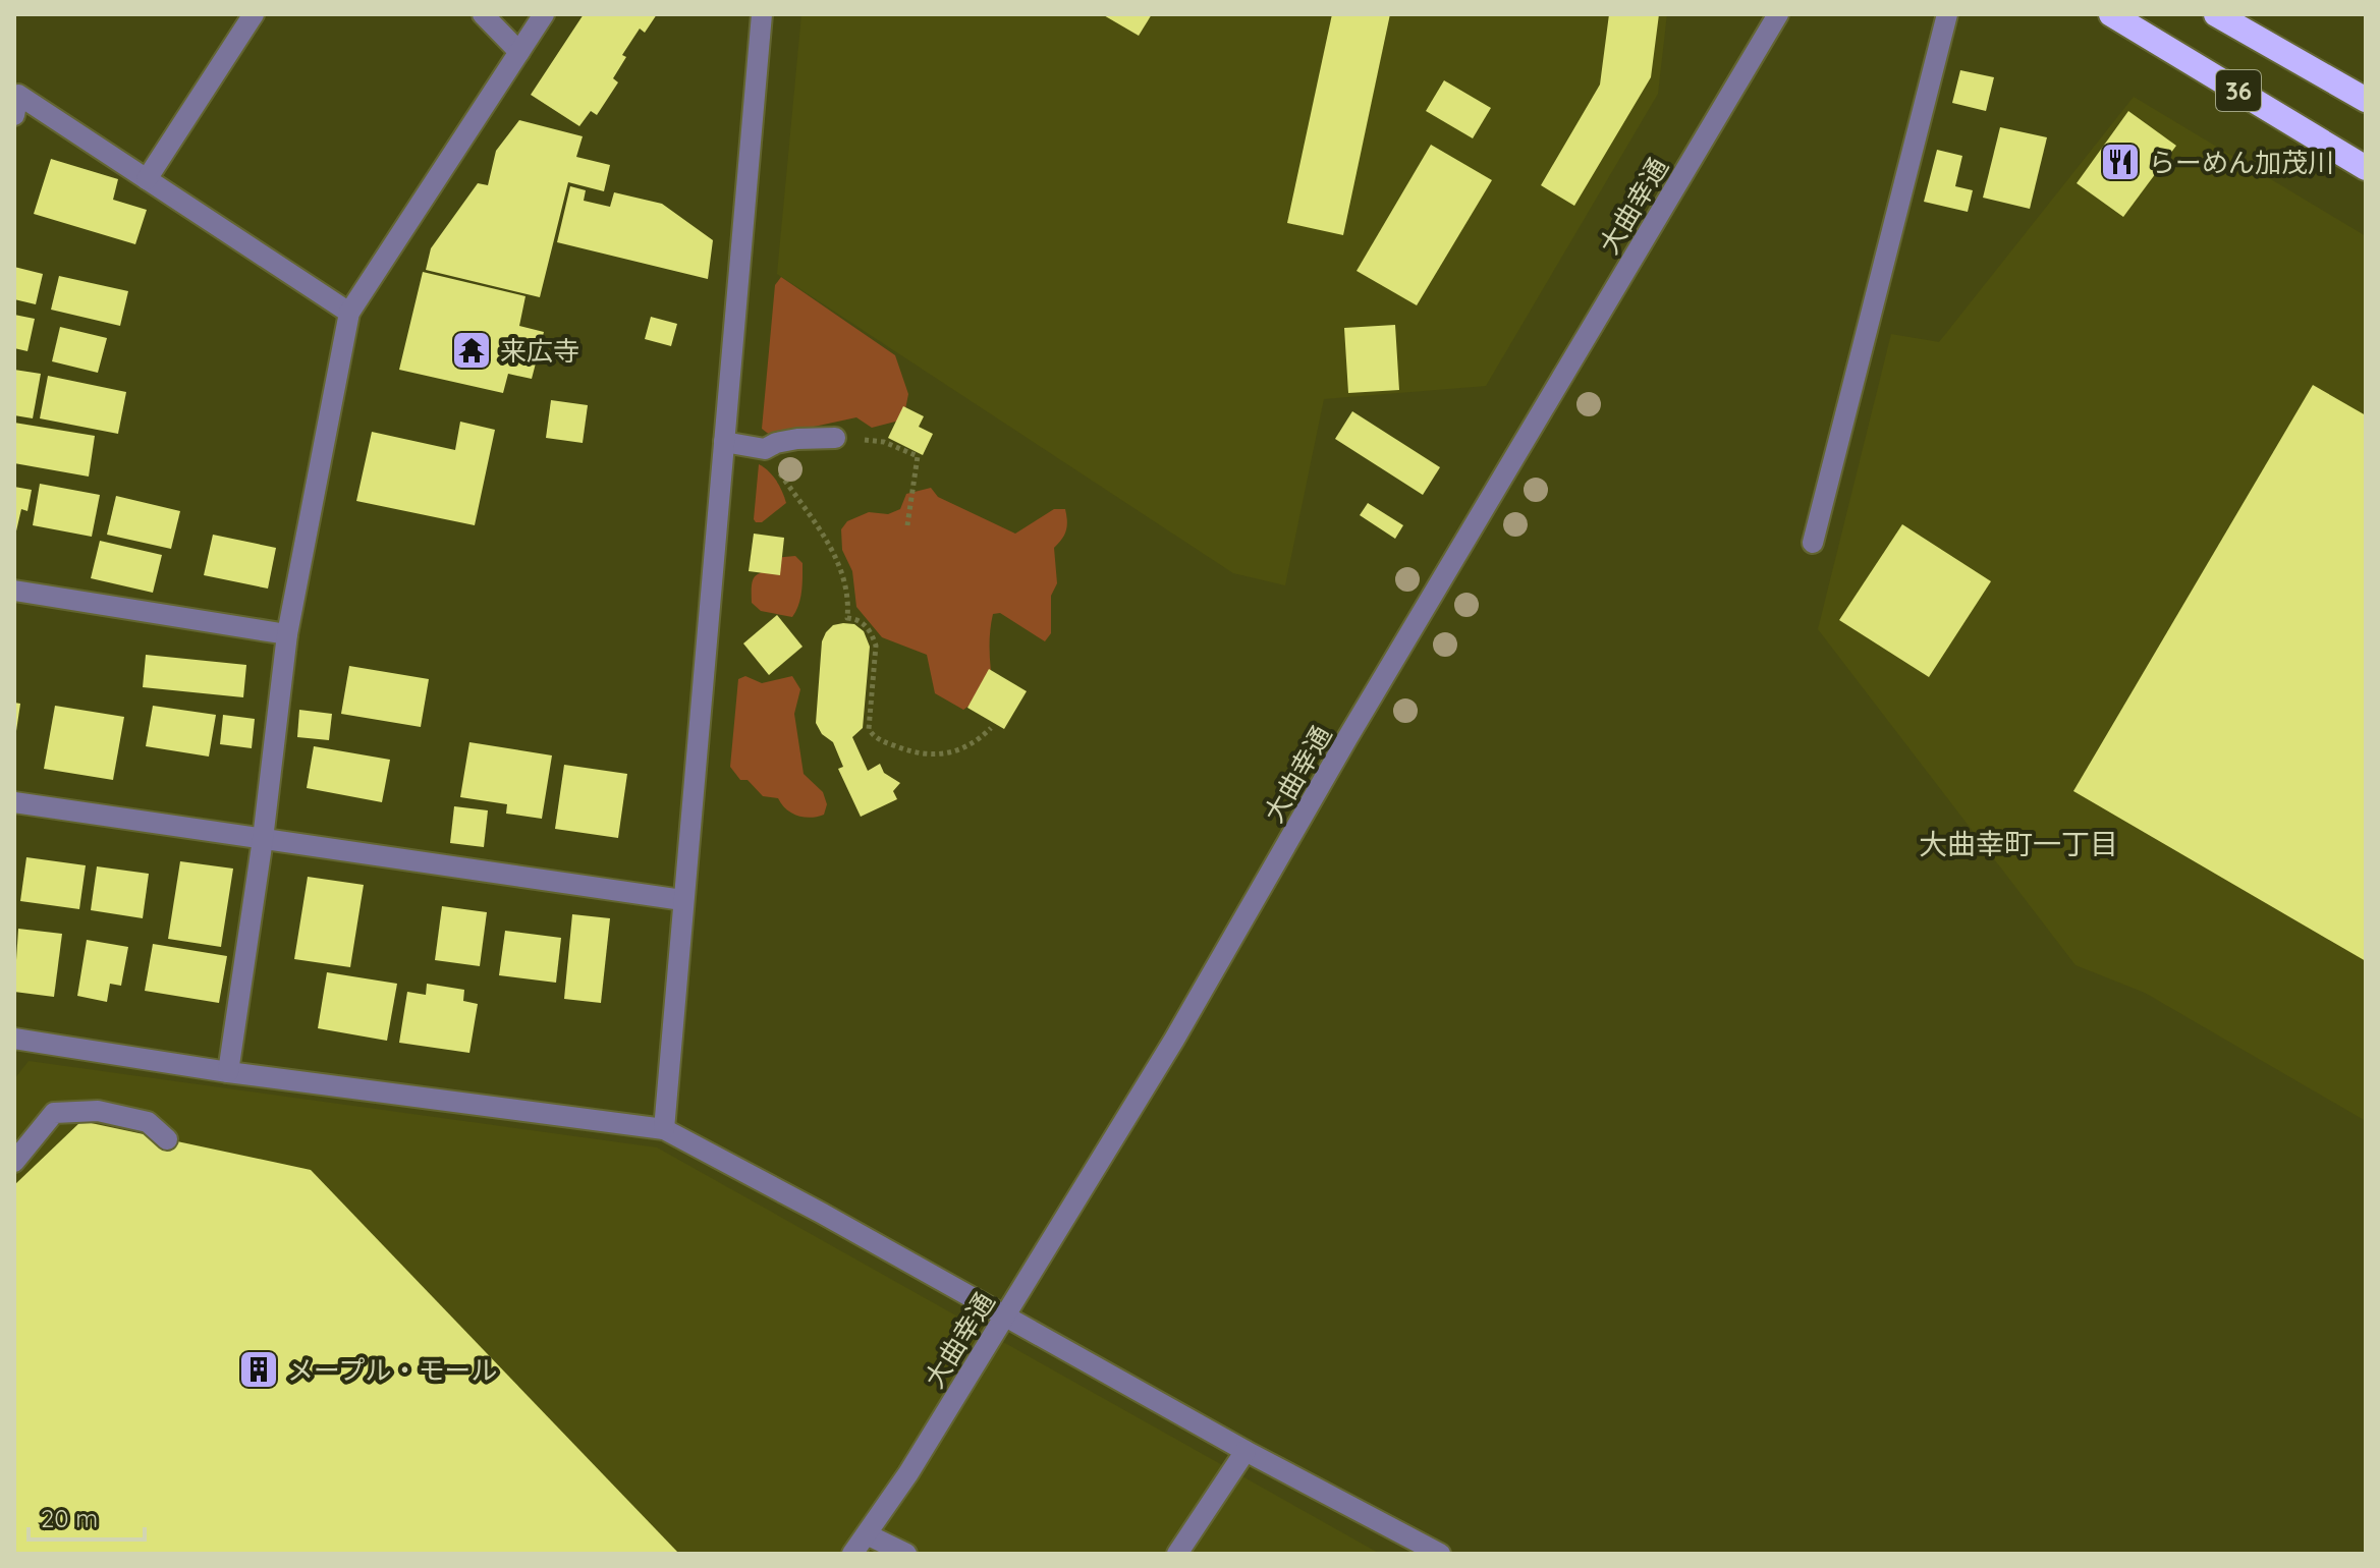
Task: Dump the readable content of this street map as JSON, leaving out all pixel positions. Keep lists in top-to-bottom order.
{
  "streets": {
    "highway": ["36"],
    "street": ["大曲幸通"]
  },
  "districts": ["大曲幸町一丁目"],
  "places": {
    "restaurant": ["らーめん加茂川"],
    "temple": ["来広寺"],
    "building": ["メープル・モール"]
  },
  "scale_bar": "20 m"
}
